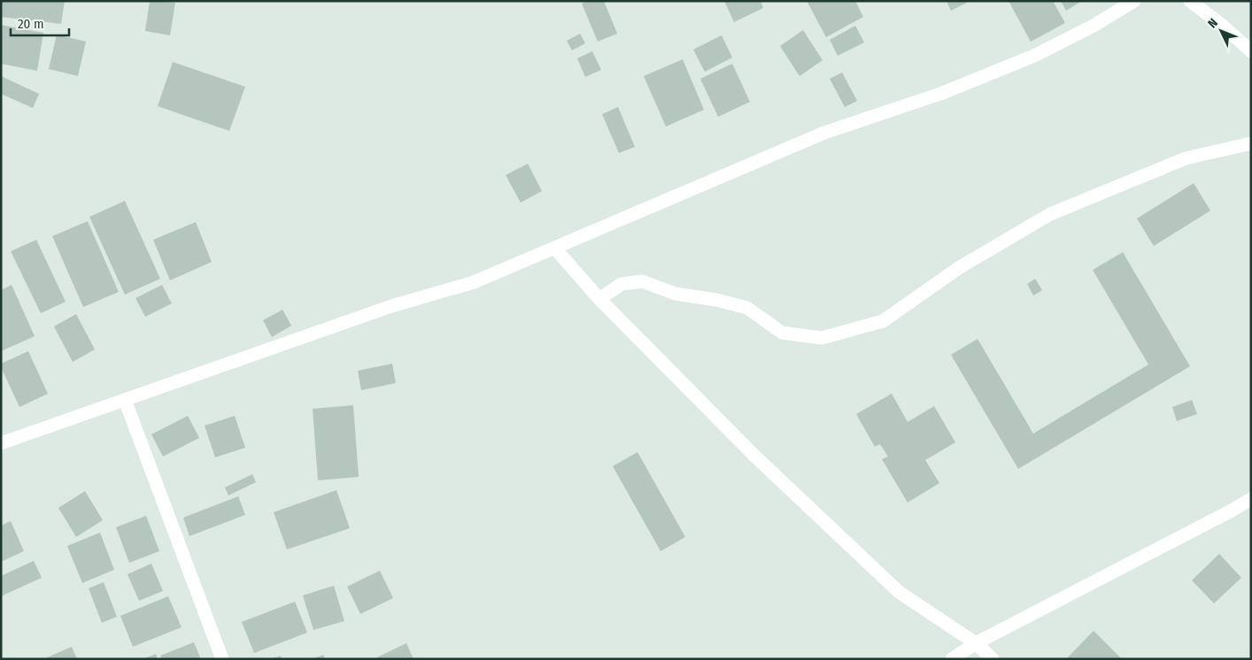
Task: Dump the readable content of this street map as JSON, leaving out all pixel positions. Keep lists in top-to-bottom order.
{
  "scale_bar": "20 m",
  "north": "top left"
}
